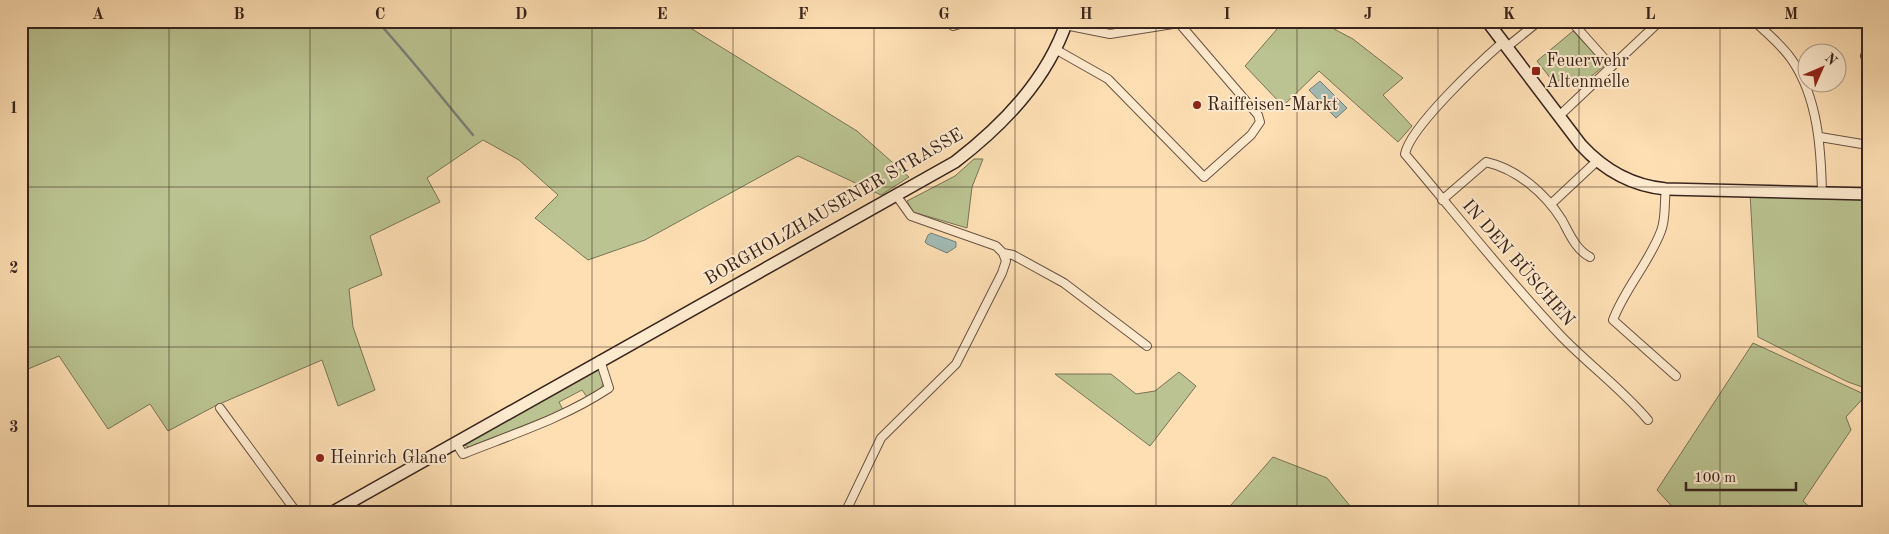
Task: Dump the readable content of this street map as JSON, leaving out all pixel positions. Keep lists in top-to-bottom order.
{
  "streets": {
    "main road": ["BORGHOLZHAUSENER STRASSE"],
    "street": ["IN DEN BÜSCHEN"]
  },
  "places": {
    "transit": ["Feuerwehr Altenmelle"],
    "other": ["Raiffeisen-Markt", "Heinrich Glane"]
  },
  "scale_bar": "100 m",
  "north": "top right",
  "grid": {
    "columns": [
      "A",
      "B",
      "C",
      "D",
      "E",
      "F",
      "G",
      "H",
      "I",
      "J",
      "K",
      "L",
      "M"
    ],
    "rows": ["1", "2", "3"]
  }
}
